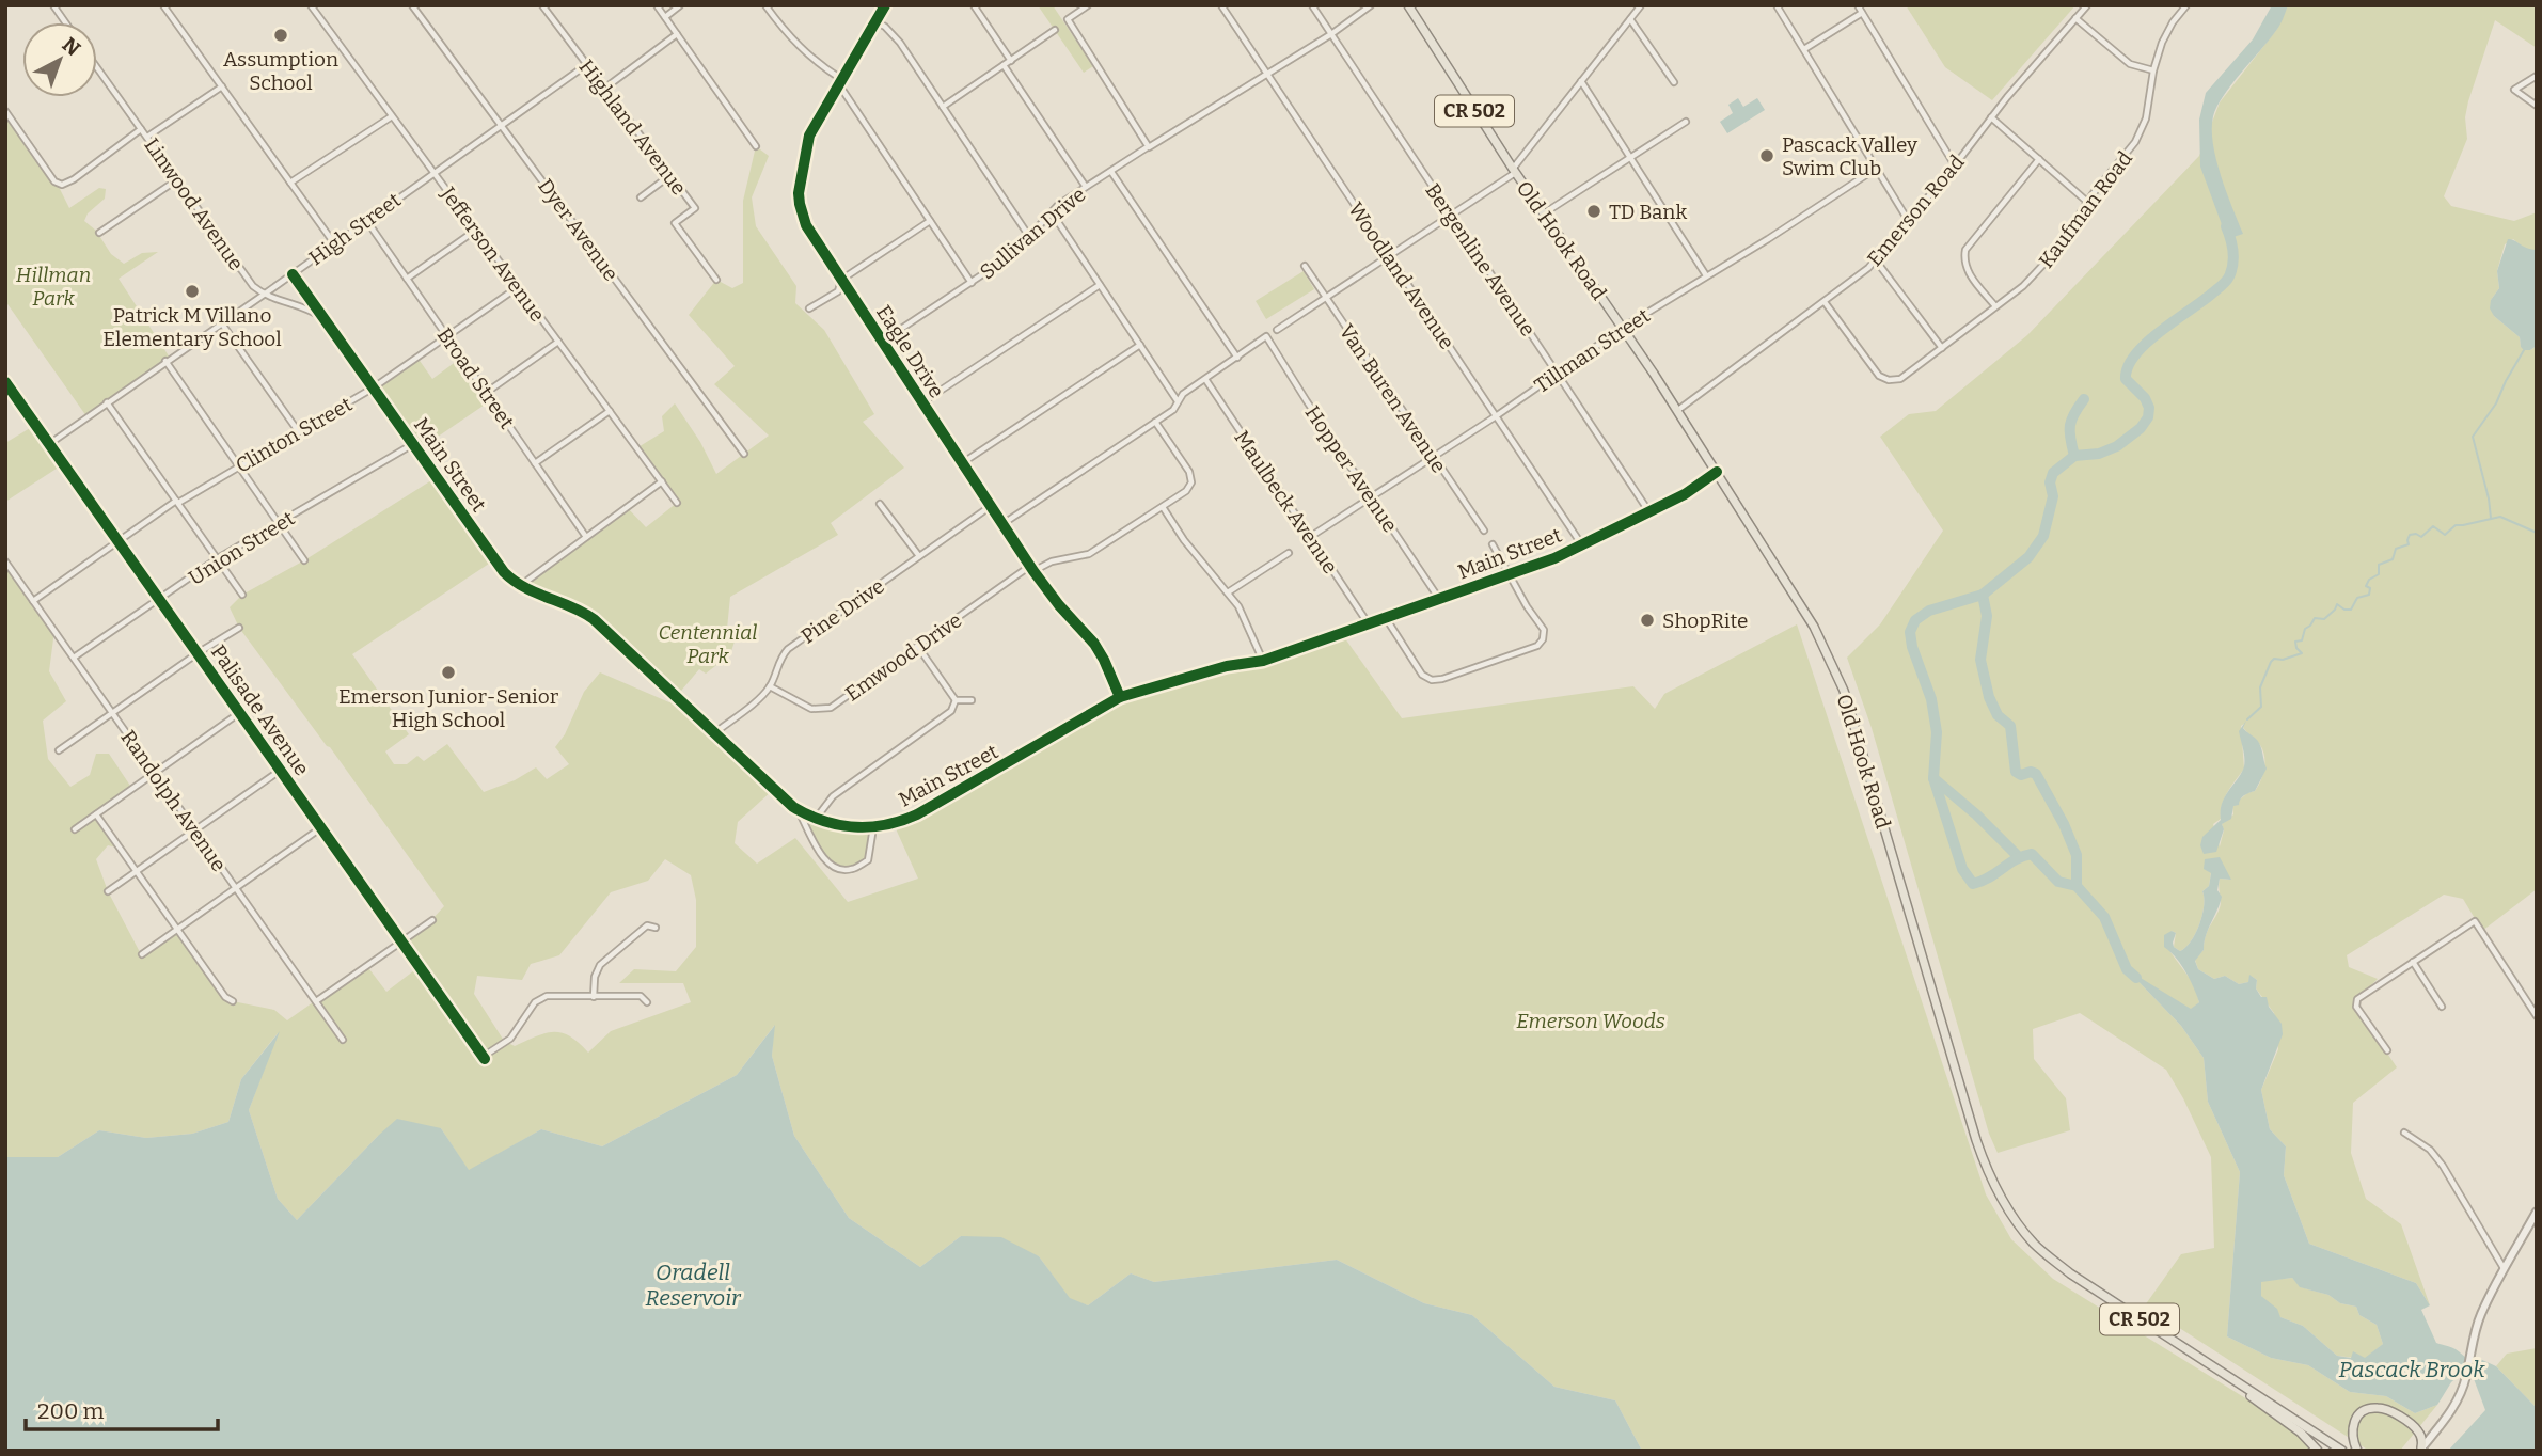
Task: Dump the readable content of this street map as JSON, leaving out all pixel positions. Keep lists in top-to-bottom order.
{
  "streets": {
    "main road": ["CR 502", "Old Hook Road"],
    "street": [
      "Highland Avenue",
      "Linwood Avenue",
      "Kaufman Road",
      "Emerson Road",
      "High Street",
      "Dyer Avenue",
      "Sullivan Drive",
      "Jefferson Avenue",
      "Bergenline Avenue",
      "Woodland Avenue",
      "Tillman Street",
      "Eagle Drive",
      "Broad Street",
      "Van Buren Avenue",
      "Clinton Street",
      "Main Street",
      "Hopper Avenue",
      "Maulbeck Avenue",
      "Union Street",
      "Pine Drive",
      "Emwood Drive",
      "Palisade Avenue",
      "Randolph Avenue"
    ]
  },
  "crossings": [
    ["Highland Avenue", "High Street"],
    ["Linwood Avenue", "High Street"],
    ["Linwood Avenue", "Main Street"],
    ["Kaufman Road", "Emerson Road"],
    ["Emerson Road", "Old Hook Road"],
    ["High Street", "Dyer Avenue"],
    ["High Street", "Jefferson Avenue"],
    ["High Street", "Broad Street"],
    ["High Street", "Main Street"],
    ["High Street", "Palisade Avenue"],
    ["Sullivan Drive", "Bergenline Avenue"],
    ["Sullivan Drive", "Woodland Avenue"],
    ["Sullivan Drive", "Eagle Drive"],
    ["Old Hook Road", "Tillman Street"],
    ["Old Hook Road", "Main Street"],
    ["Jefferson Avenue", "Clinton Street"],
    ["Bergenline Avenue", "Tillman Street"],
    ["Bergenline Avenue", "Main Street"],
    ["Woodland Avenue", "Tillman Street"],
    ["Woodland Avenue", "Main Street"],
    ["Tillman Street", "Van Buren Avenue"],
    ["Tillman Street", "Hopper Avenue"],
    ["Tillman Street", "Maulbeck Avenue"],
    ["Eagle Drive", "Main Street"],
    ["Eagle Drive", "Pine Drive"],
    ["Eagle Drive", "Emwood Drive"],
    ["Broad Street", "Clinton Street"],
    ["Clinton Street", "Main Street"],
    ["Clinton Street", "Palisade Avenue"],
    ["Clinton Street", "Randolph Avenue"],
    ["Main Street", "Hopper Avenue"],
    ["Main Street", "Maulbeck Avenue"],
    ["Main Street", "Union Street"],
    ["Main Street", "Pine Drive"],
    ["Union Street", "Palisade Avenue"],
    ["Union Street", "Randolph Avenue"],
    ["Pine Drive", "Emwood Drive"]
  ],
  "water": ["Oradell Reservoir", "Pascack Brook"],
  "parks": ["Hillman Park", "Centennial Park", "Emerson Woods"],
  "places": [
    "Assumption School",
    "Pascack Valley Swim Club",
    "TD Bank",
    "Patrick M Villano Elementary School",
    "ShopRite",
    "Emerson Junior-Senior High School"
  ],
  "scale_bar": "200 m",
  "north": "top right"
}
